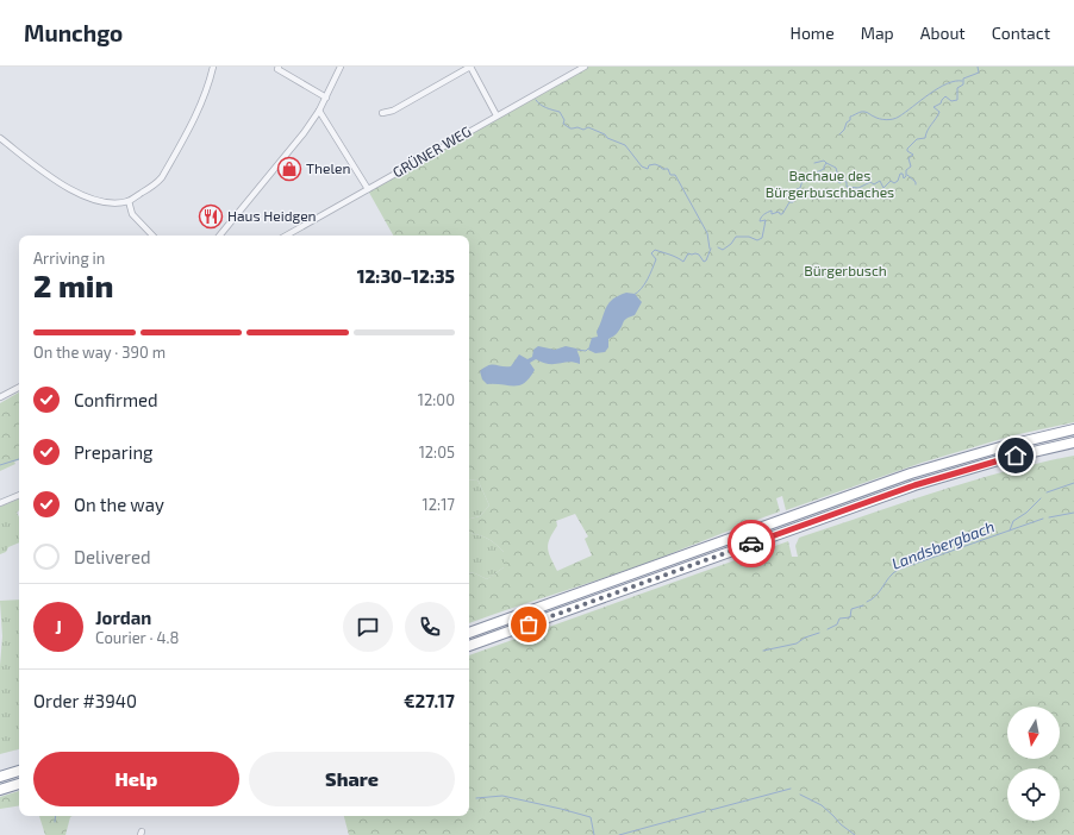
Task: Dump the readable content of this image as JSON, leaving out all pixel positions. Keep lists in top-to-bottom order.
{
  "streets": {
    "street": ["GRÜNER WEG"]
  },
  "water": ["Landsbergbach"],
  "parks": ["Bachaue des Bürgerbuschbaches", "Bürgerbusch"],
  "places": {
    "shop": ["Thelen"],
    "restaurant": ["Haus Heidgen"]
  },
  "north": "bottom",
  "page": {
    "header": "Munchgo",
    "nav": [
      "Home",
      "Map",
      "About",
      "Contact"
    ],
    "heading": ["2 min", "Arriving in", "12:30–12:35"],
    "panel": [
      "Jordan",
      "Courier · 4.8",
      "Order #3940",
      "€27.17"
    ],
    "bar": "On the way · 390 m",
    "list": [
      ["Confirmed", "12:00"],
      ["Preparing", "12:05"],
      ["On the way", "12:17"],
      "Delivered"
    ],
    "round": "J",
    "buttons": ["Help", "Share"]
  }
}
